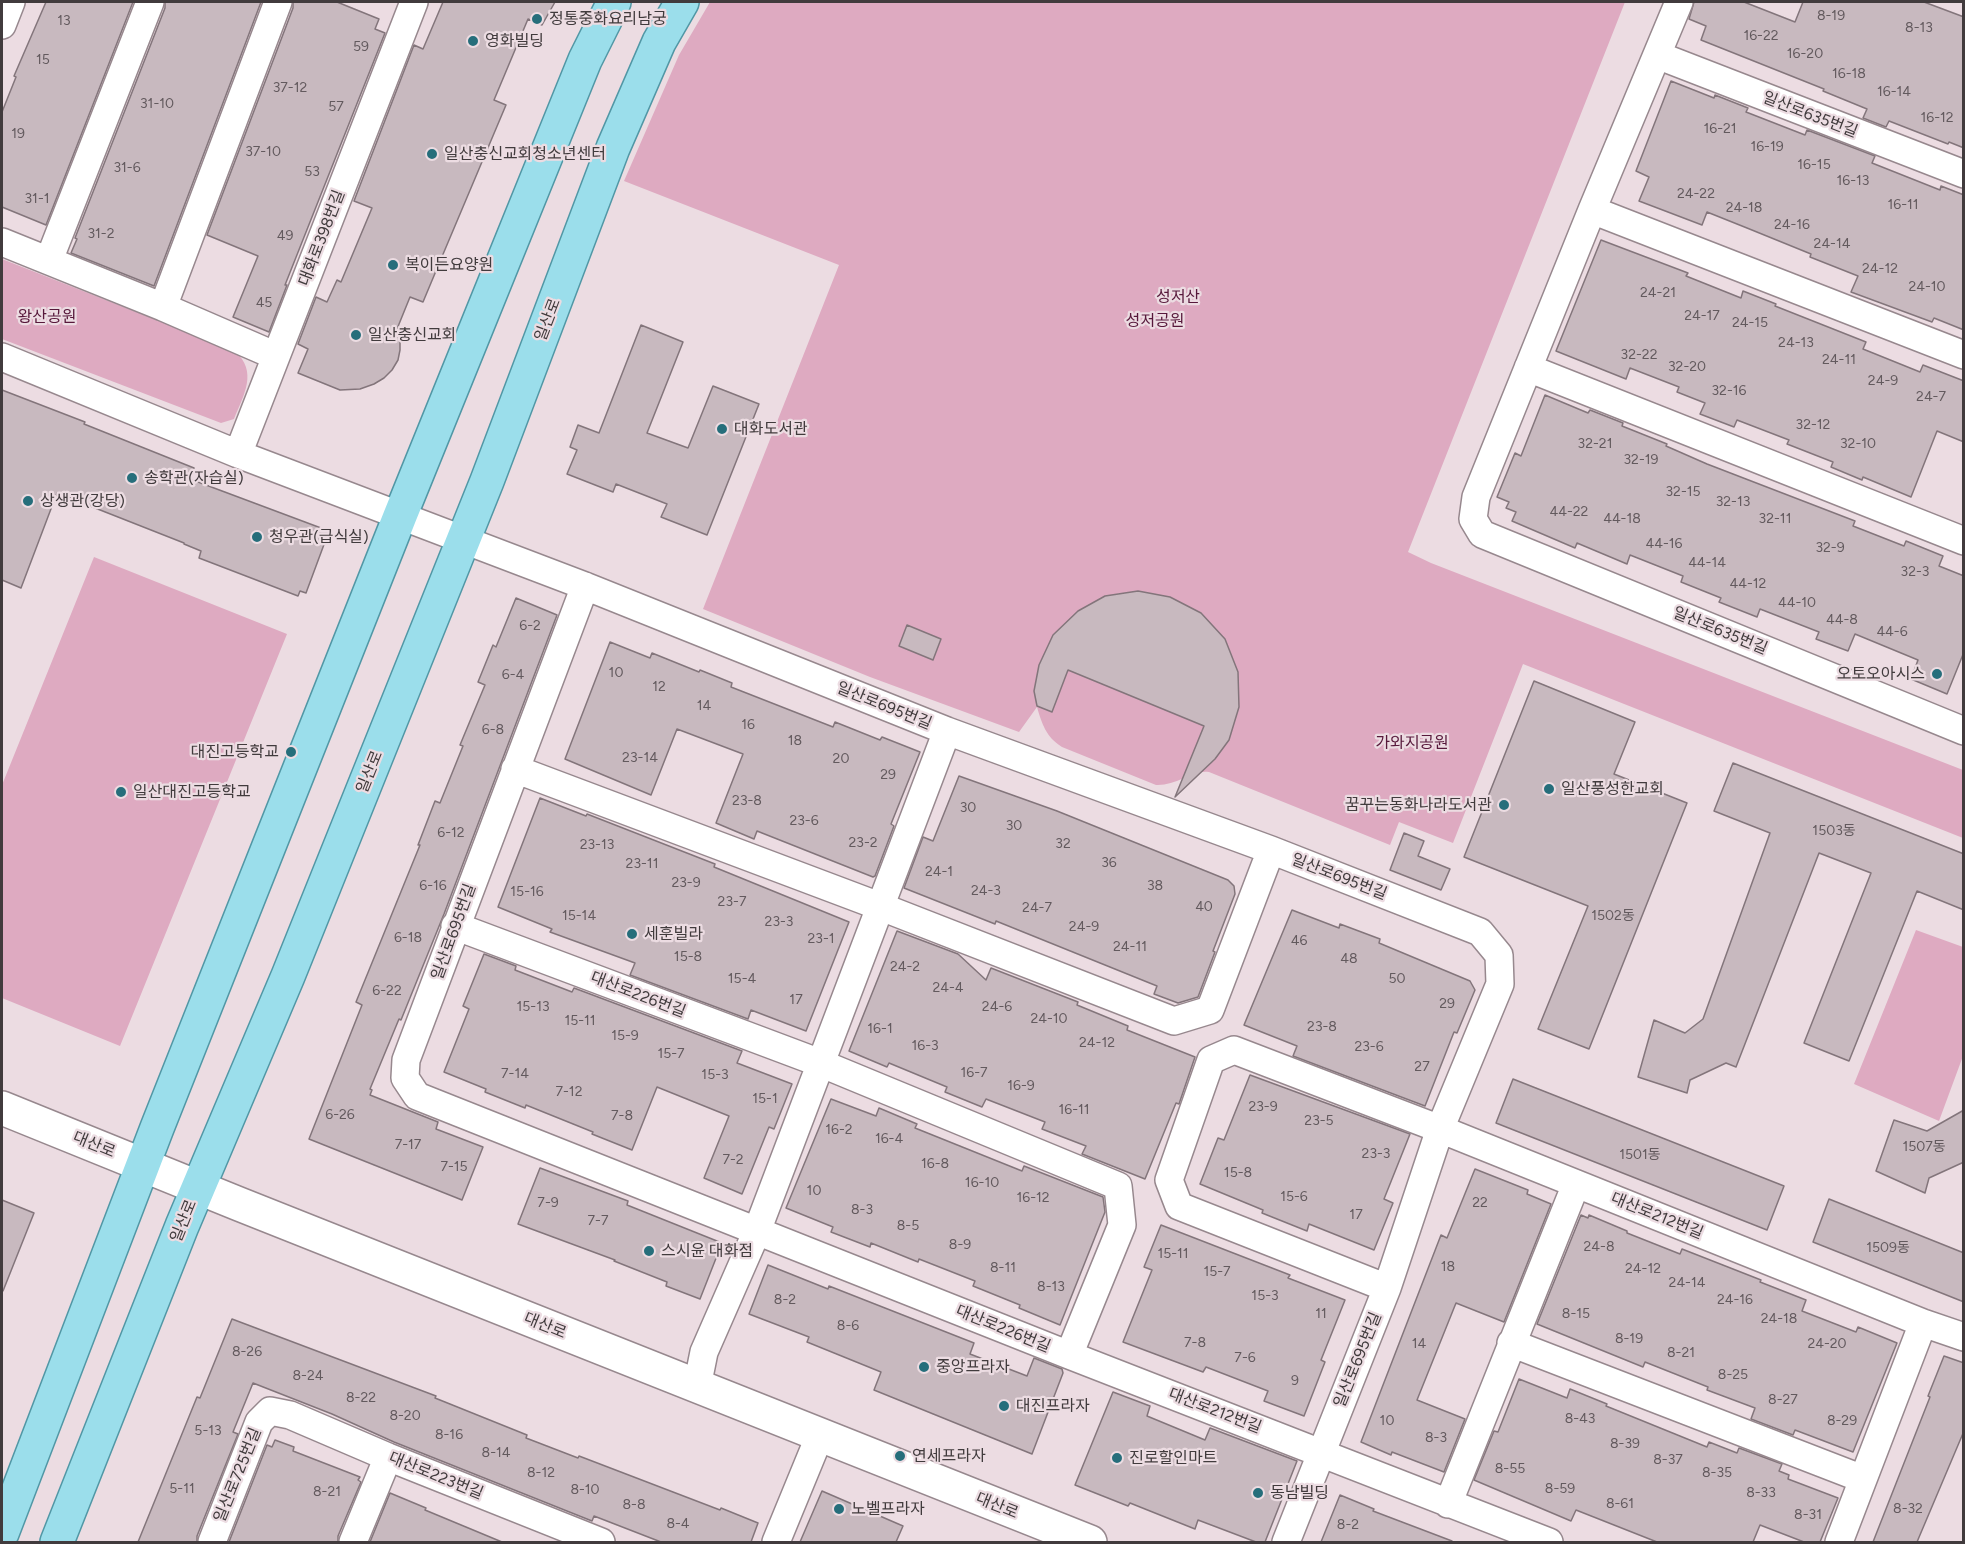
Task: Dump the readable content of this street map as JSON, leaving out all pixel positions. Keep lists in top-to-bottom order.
{
  "streets": {
    "main road": ["일산로", "대산로"],
    "street": [
      "일산로635번길",
      "대화로398번길",
      "일산로695번길",
      "대산로226번길",
      "대산로212번길",
      "일산로725번길",
      "대산로223번길"
    ]
  },
  "crossings": [
    ["대화로398번길", "일산로695번길"],
    ["일산로", "일산로695번길"],
    ["일산로", "대산로"],
    ["일산로695번길", "대산로226번길"],
    ["일산로695번길", "대산로212번길"],
    ["대산로226번길", "대산로212번길"],
    ["일산로725번길", "대산로223번길"]
  ],
  "parks": [
    "성저산",
    "왕산공원",
    "성저공원",
    "가와지공원"
  ],
  "places": [
    "정통중화요리남궁",
    "영화빌딩",
    "일산충신교회청소년센터",
    "복이든요양원",
    "일산충신교회",
    "대화도서관",
    "송학관(자습실)",
    "상생관(강당)",
    "청우관(급식실)",
    "오토오아시스",
    "대진고등학교",
    "일산풍성한교회",
    "일산대진고등학교",
    "꿈꾸는동화나라도서관",
    "세훈빌라",
    "스시윤 대화점",
    "중앙프라자",
    "대진프라자",
    "연세프라자",
    "진로할인마트",
    "동남빌딩",
    "노벨프라자"
  ],
  "house_numbers": [
    "8-19",
    "13",
    "8-13",
    "16-22",
    "59",
    "16-20",
    "15",
    "16-18",
    "37-12",
    "16-14",
    "31-10",
    "57",
    "16-12",
    "16-21",
    "19",
    "16-19",
    "37-10",
    "16-15",
    "31-6",
    "53",
    "16-13",
    "24-22",
    "31-1",
    "16-11",
    "24-18",
    "24-16",
    "31-2",
    "49",
    "24-14",
    "24-12",
    "24-10",
    "24-21",
    "45",
    "24-17",
    "24-15",
    "24-13",
    "32-22",
    "24-11",
    "32-20",
    "24-9",
    "32-16",
    "24-7",
    "32-12",
    "32-21",
    "32-10",
    "32-19",
    "32-15",
    "32-13",
    "44-22",
    "44-18",
    "32-11",
    "44-16",
    "32-9",
    "44-14",
    "32-3",
    "44-12",
    "44-10",
    "44-8",
    "6-2",
    "44-6",
    "10",
    "6-4",
    "12",
    "14",
    "16",
    "6-8",
    "18",
    "23-14",
    "20",
    "29",
    "23-8",
    "30",
    "23-6",
    "30",
    "1503동",
    "6-12",
    "23-2",
    "32",
    "23-13",
    "36",
    "23-11",
    "24-1",
    "23-9",
    "6-16",
    "38",
    "24-3",
    "15-16",
    "23-7",
    "40",
    "24-7",
    "15-14",
    "1502동",
    "23-3",
    "24-9",
    "6-18",
    "23-1",
    "46",
    "24-11",
    "15-8",
    "48",
    "24-2",
    "15-4",
    "50",
    "24-4",
    "6-22",
    "17",
    "29",
    "15-13",
    "24-6",
    "24-10",
    "15-11",
    "23-8",
    "16-1",
    "15-9",
    "24-12",
    "16-3",
    "23-6",
    "15-7",
    "27",
    "16-7",
    "7-14",
    "15-3",
    "16-9",
    "7-12",
    "15-1",
    "23-9",
    "16-11",
    "6-26",
    "7-8",
    "23-5",
    "16-2",
    "16-4",
    "7-17",
    "1507동",
    "23-3",
    "1501동",
    "7-2",
    "16-8",
    "7-15",
    "15-8",
    "16-10",
    "10",
    "15-6",
    "16-12",
    "7-9",
    "22",
    "8-3",
    "17",
    "7-7",
    "8-5",
    "8-9",
    "24-8",
    "1509동",
    "15-11",
    "18",
    "8-11",
    "24-12",
    "15-7",
    "24-14",
    "8-13",
    "15-3",
    "8-2",
    "24-16",
    "11",
    "8-15",
    "24-18",
    "8-6",
    "8-19",
    "7-8",
    "14",
    "24-20",
    "8-26",
    "8-21",
    "7-6",
    "8-25",
    "8-24",
    "9",
    "8-22",
    "8-27",
    "8-20",
    "8-43",
    "10",
    "8-29",
    "5-13",
    "8-16",
    "8-3",
    "8-39",
    "8-14",
    "8-37",
    "8-55",
    "8-12",
    "8-35",
    "5-11",
    "8-59",
    "8-10",
    "8-21",
    "8-33",
    "8-61",
    "8-8",
    "8-32",
    "8-31",
    "8-4",
    "8-2"
  ]
}
